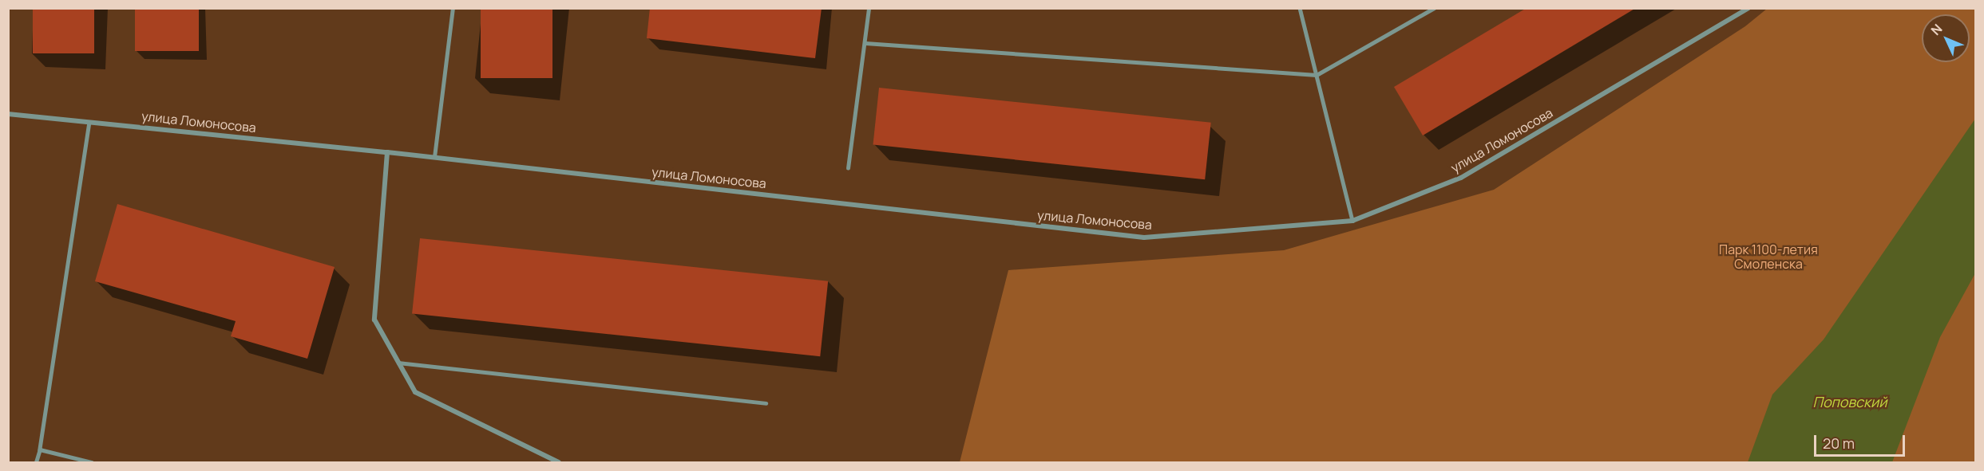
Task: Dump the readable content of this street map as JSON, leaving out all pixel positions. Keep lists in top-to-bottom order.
{
  "streets": {
    "street": ["улица Ломоносова"]
  },
  "water": ["Поповский"],
  "parks": ["Парк 1100-летия Смоленска"],
  "scale_bar": "20 m",
  "north": "top left"
}
